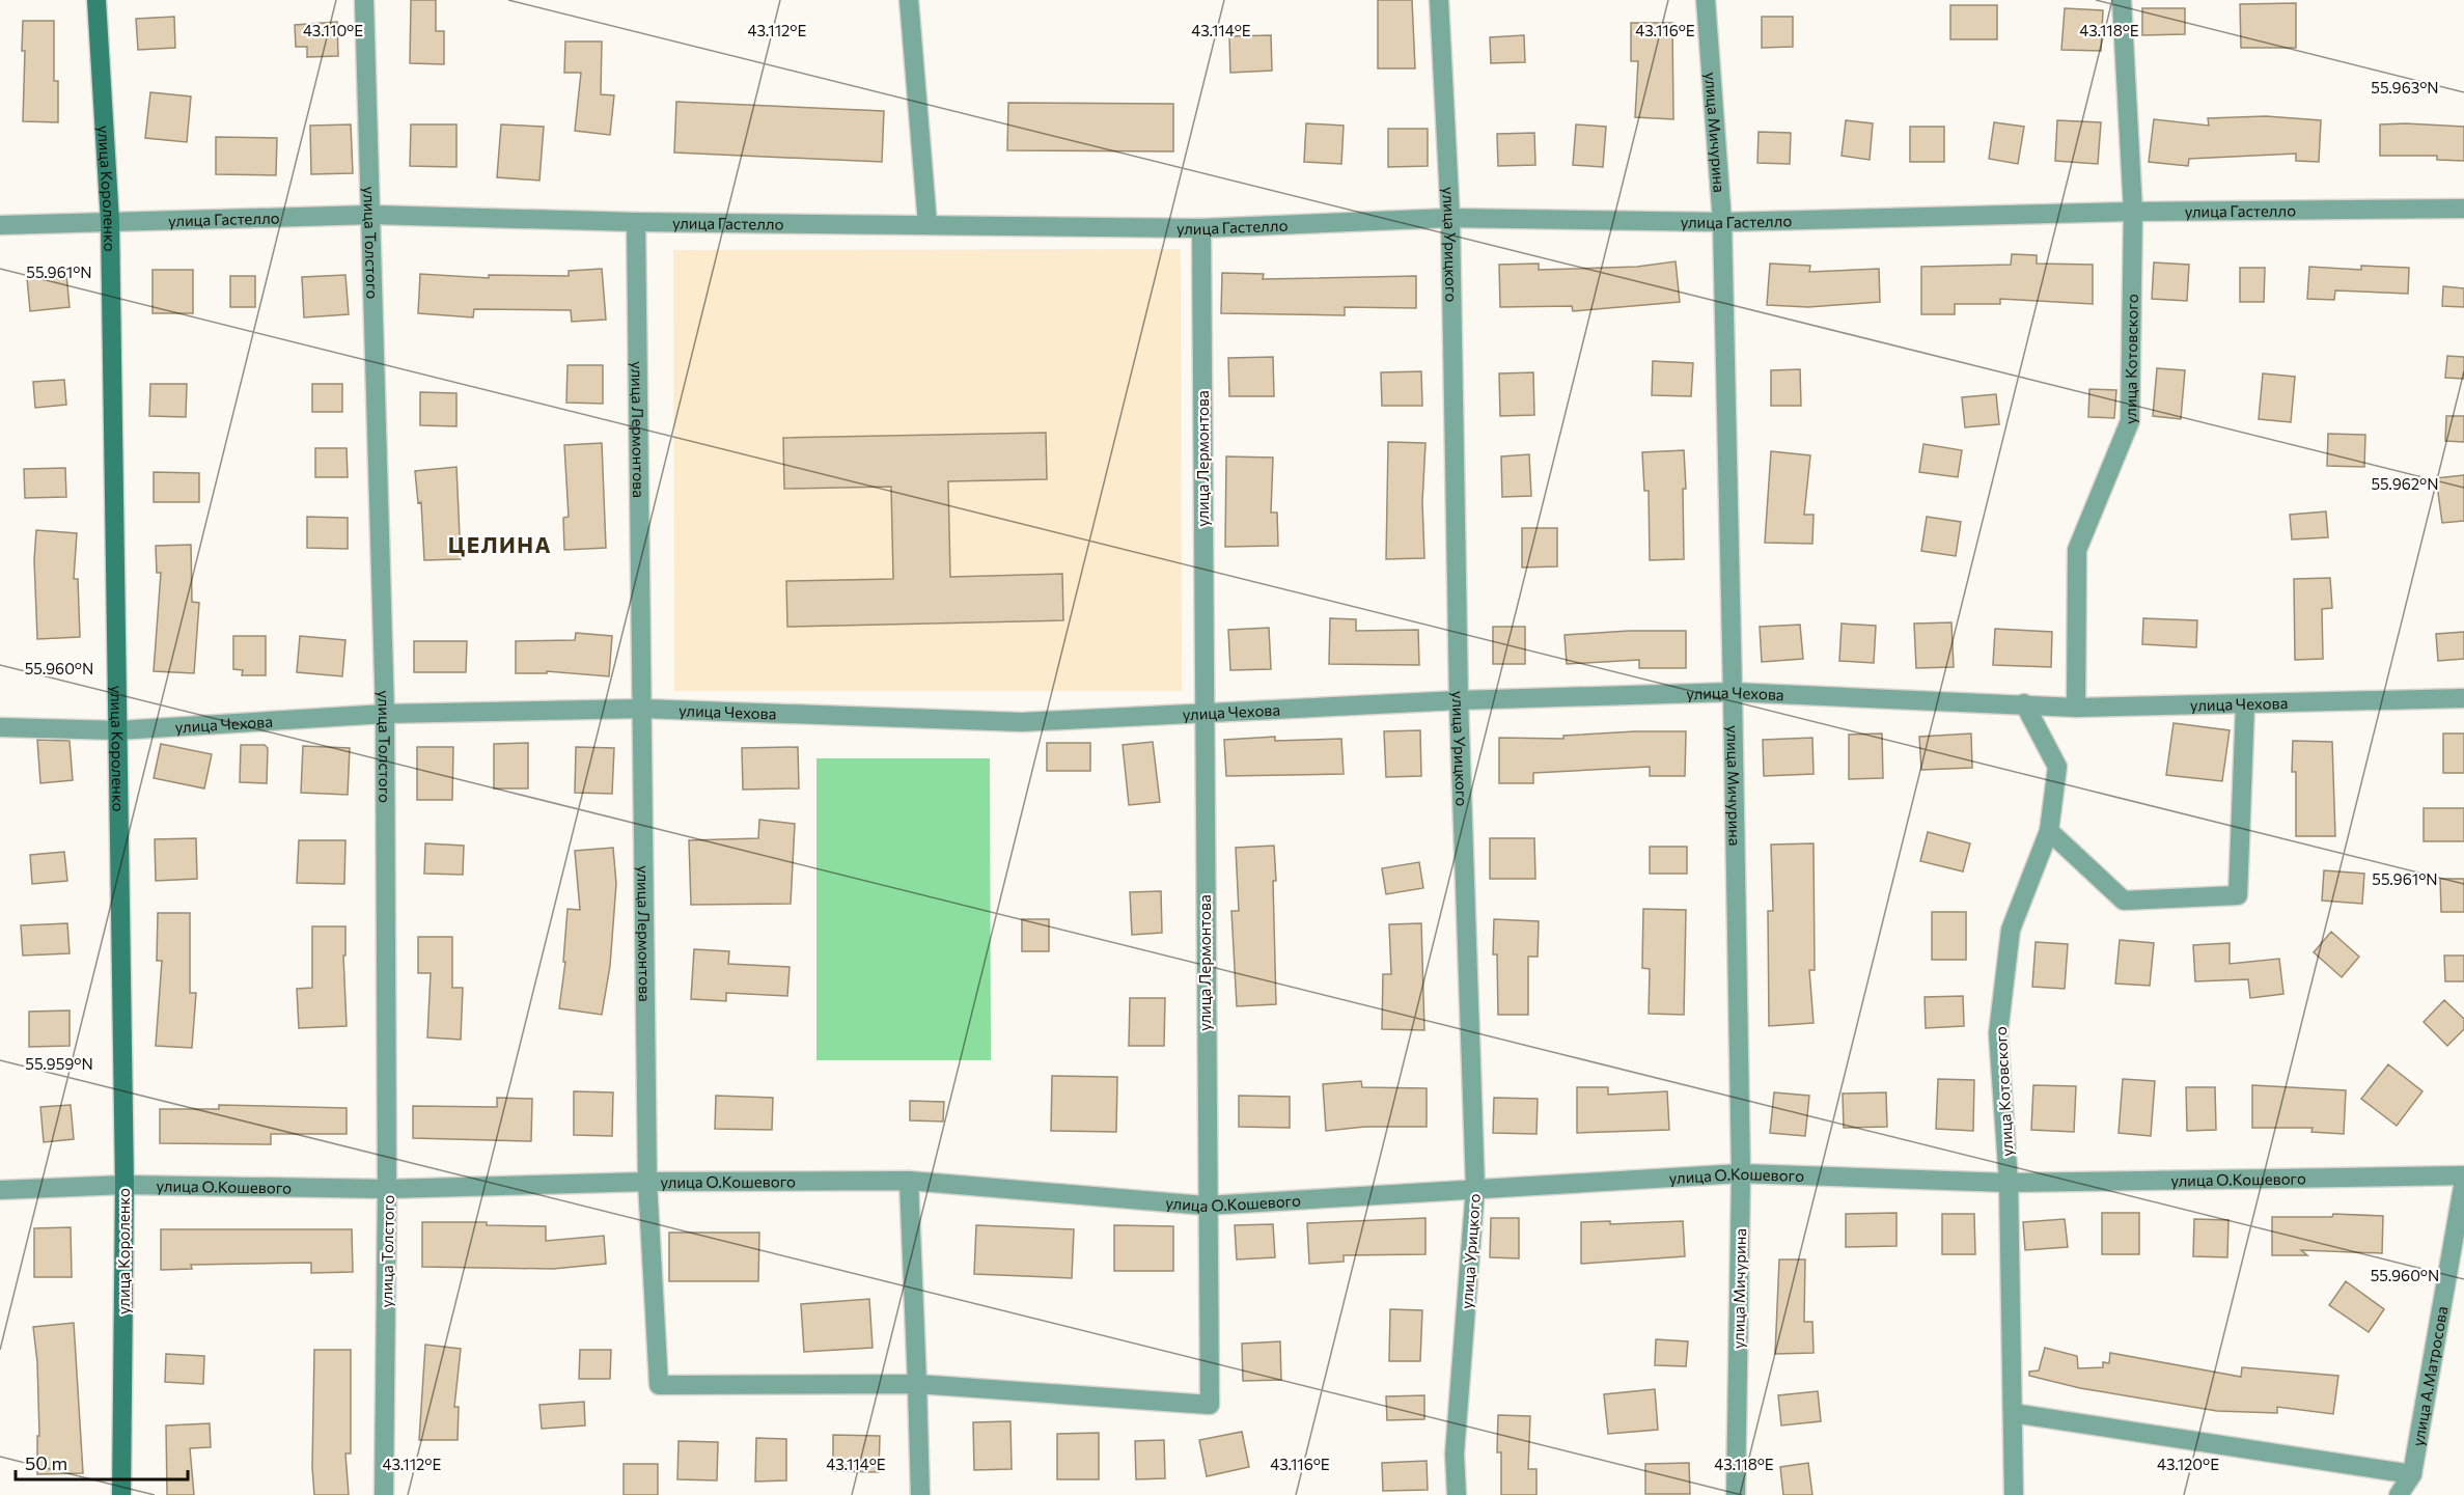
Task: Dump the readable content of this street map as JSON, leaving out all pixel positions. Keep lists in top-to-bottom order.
{
  "streets": {
    "street": [
      "улица Мичурина",
      "улица Короленко",
      "улица Гастелло",
      "улица Толстого",
      "улица Урицкого",
      "улица Котовского",
      "улица Лермонтова",
      "улица Чехова",
      "улица О.Кошевого",
      "улица А.Матросова"
    ]
  },
  "crossings": [
    ["улица Мичурина", "улица Гастелло"],
    ["улица Мичурина", "улица Чехова"],
    ["улица Мичурина", "улица О.Кошевого"],
    ["улица Короленко", "улица Гастелло"],
    ["улица Короленко", "улица Чехова"],
    ["улица Короленко", "улица О.Кошевого"],
    ["улица Гастелло", "улица Толстого"],
    ["улица Гастелло", "улица Урицкого"],
    ["улица Гастелло", "улица Котовского"],
    ["улица Гастелло", "улица Лермонтова"],
    ["улица Толстого", "улица Чехова"],
    ["улица Толстого", "улица О.Кошевого"],
    ["улица Урицкого", "улица Чехова"],
    ["улица Урицкого", "улица О.Кошевого"],
    ["улица Котовского", "улица Чехова"],
    ["улица Котовского", "улица О.Кошевого"],
    ["улица Лермонтова", "улица Чехова"],
    ["улица Лермонтова", "улица О.Кошевого"]
  ],
  "districts": ["ЦЕЛИНА"],
  "scale_bar": "50 m",
  "coordinates": [
    "43.110°E",
    "43.112°E",
    "43.114°E",
    "43.116°E",
    "43.118°E",
    "55.963°N",
    "55.961°N",
    "55.962°N",
    "55.960°N",
    "55.959°N",
    "43.120°E"
  ]
}
